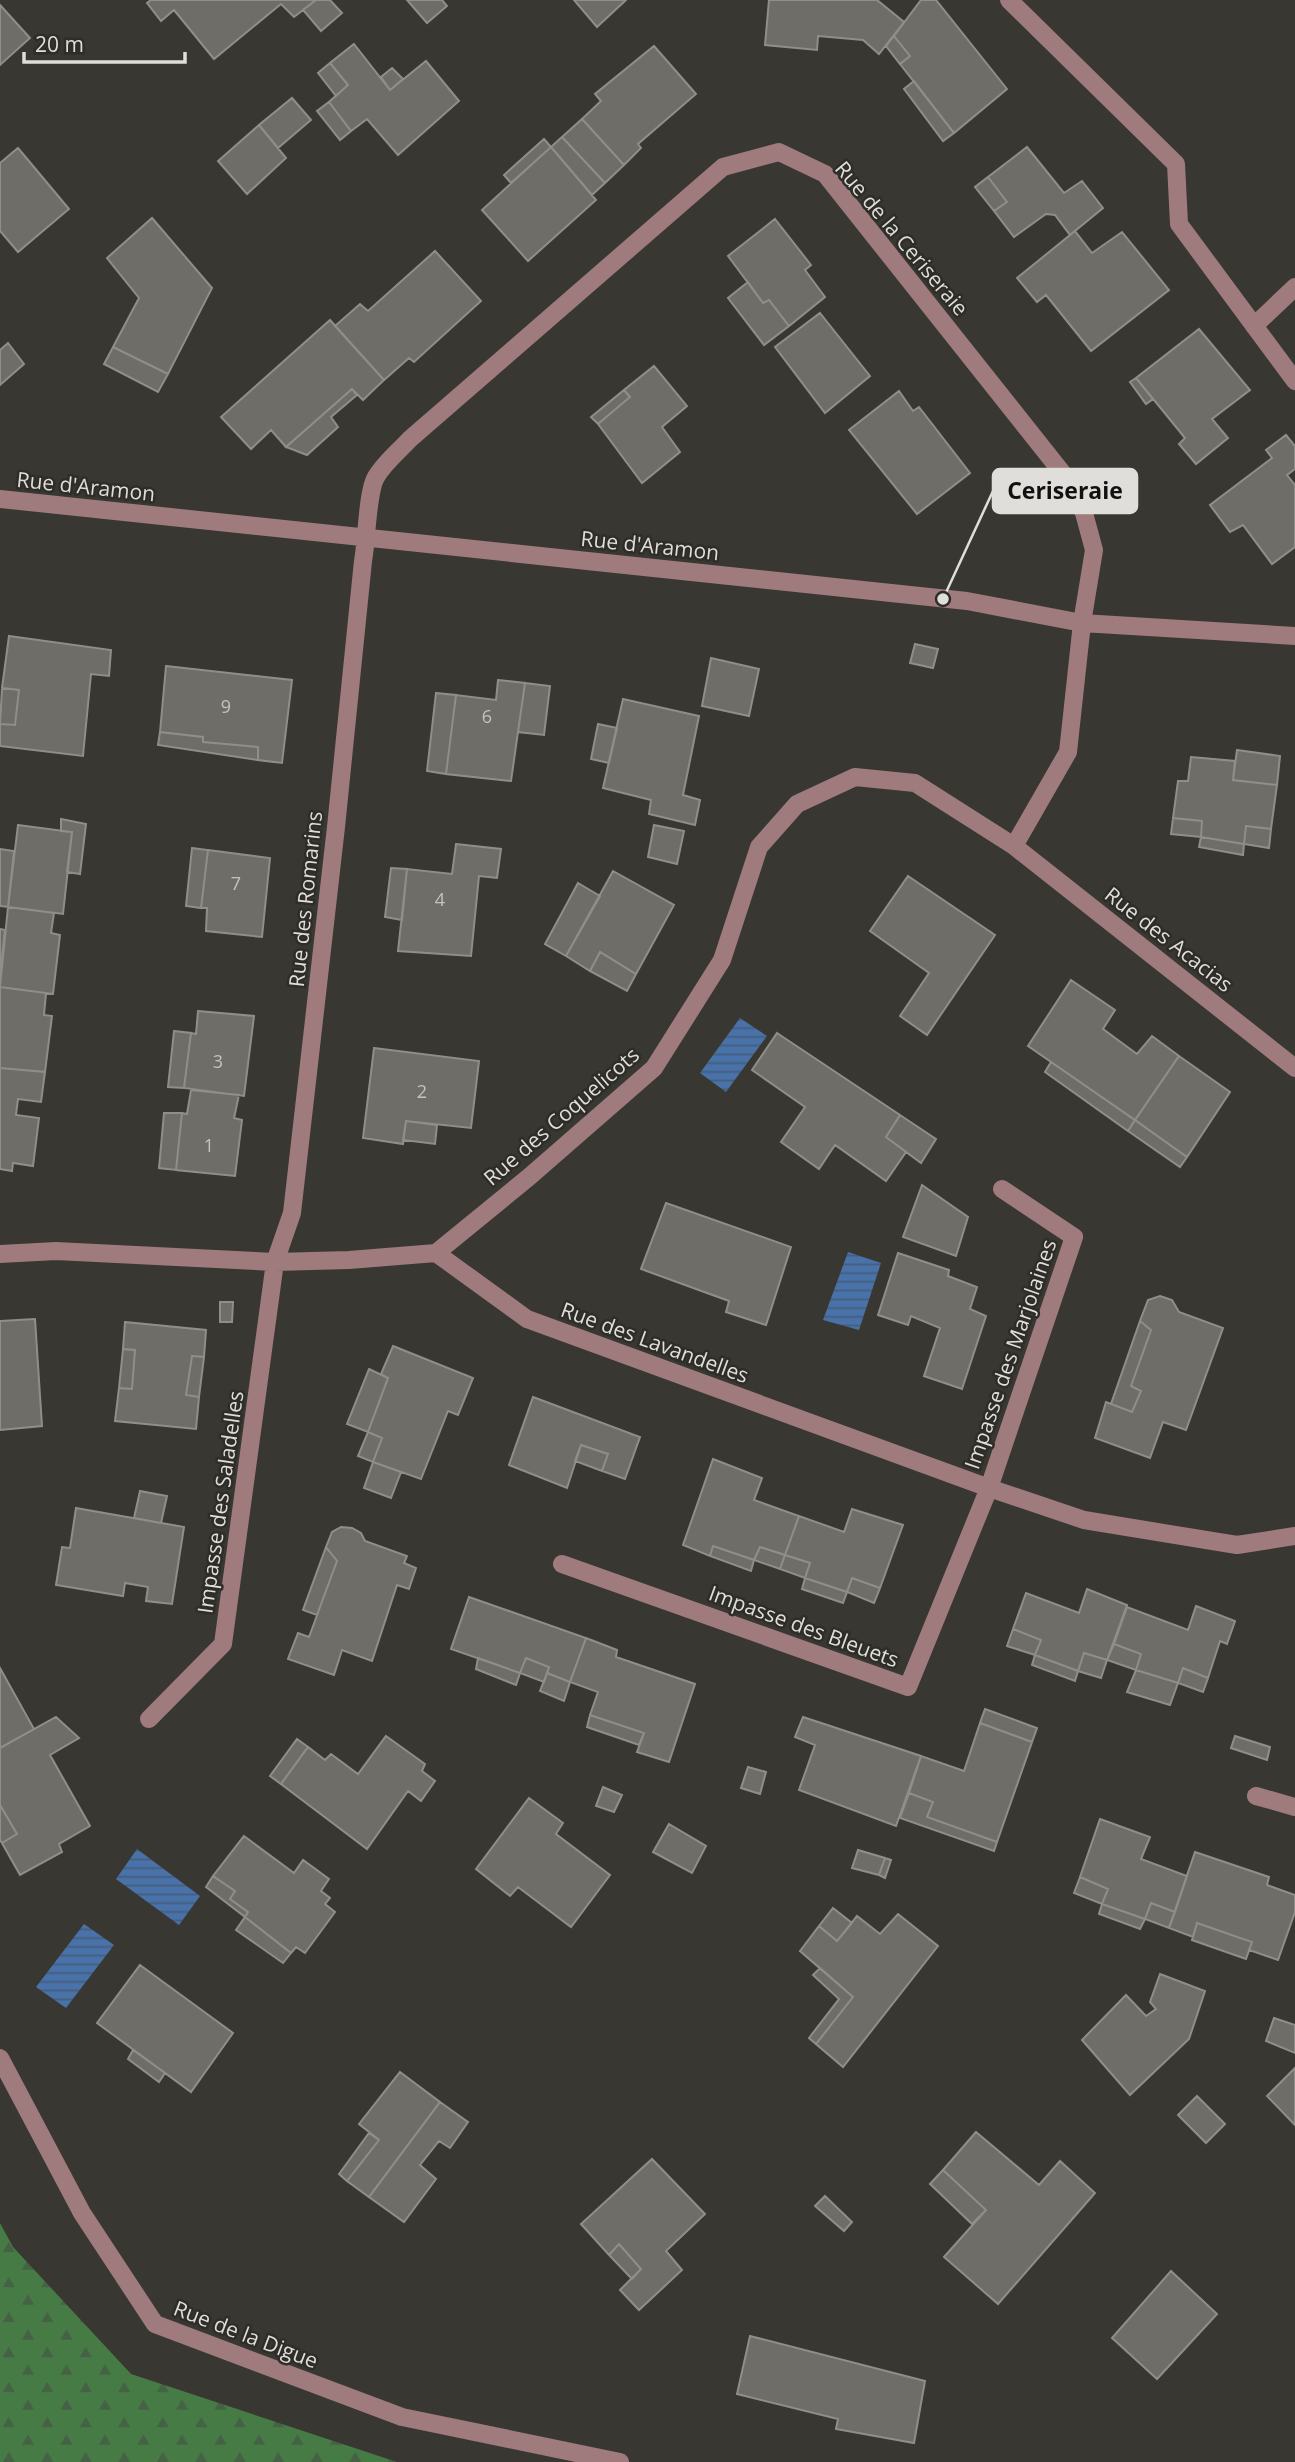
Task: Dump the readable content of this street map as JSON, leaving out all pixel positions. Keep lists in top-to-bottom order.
{
  "streets": {
    "street": [
      "Rue de la Ceriseraie",
      "Rue d'Aramon",
      "Rue des Romarins",
      "Rue des Acacias",
      "Rue des Coquelicots",
      "Rue des Lavandelles",
      "Impasse des Marjolaines",
      "Impasse des Saladelles",
      "Impasse des Bleuets",
      "Rue de la Digue"
    ]
  },
  "crossings": [
    ["Rue de la Ceriseraie", "Rue d'Aramon"],
    ["Rue de la Ceriseraie", "Rue des Romarins"],
    ["Rue de la Ceriseraie", "Rue des Acacias"],
    ["Rue de la Ceriseraie", "Rue des Coquelicots"],
    ["Rue d'Aramon", "Rue des Romarins"],
    ["Rue des Romarins", "Impasse des Saladelles"],
    ["Rue des Acacias", "Rue des Coquelicots"],
    ["Rue des Coquelicots", "Rue des Lavandelles"],
    ["Rue des Lavandelles", "Impasse des Marjolaines"],
    ["Rue des Lavandelles", "Impasse des Bleuets"],
    ["Impasse des Marjolaines", "Impasse des Bleuets"]
  ],
  "places": ["Ceriseraie"],
  "house_numbers": [
    "9",
    "6",
    "7",
    "4",
    "3",
    "2",
    "1"
  ],
  "scale_bar": "20 m"
}
